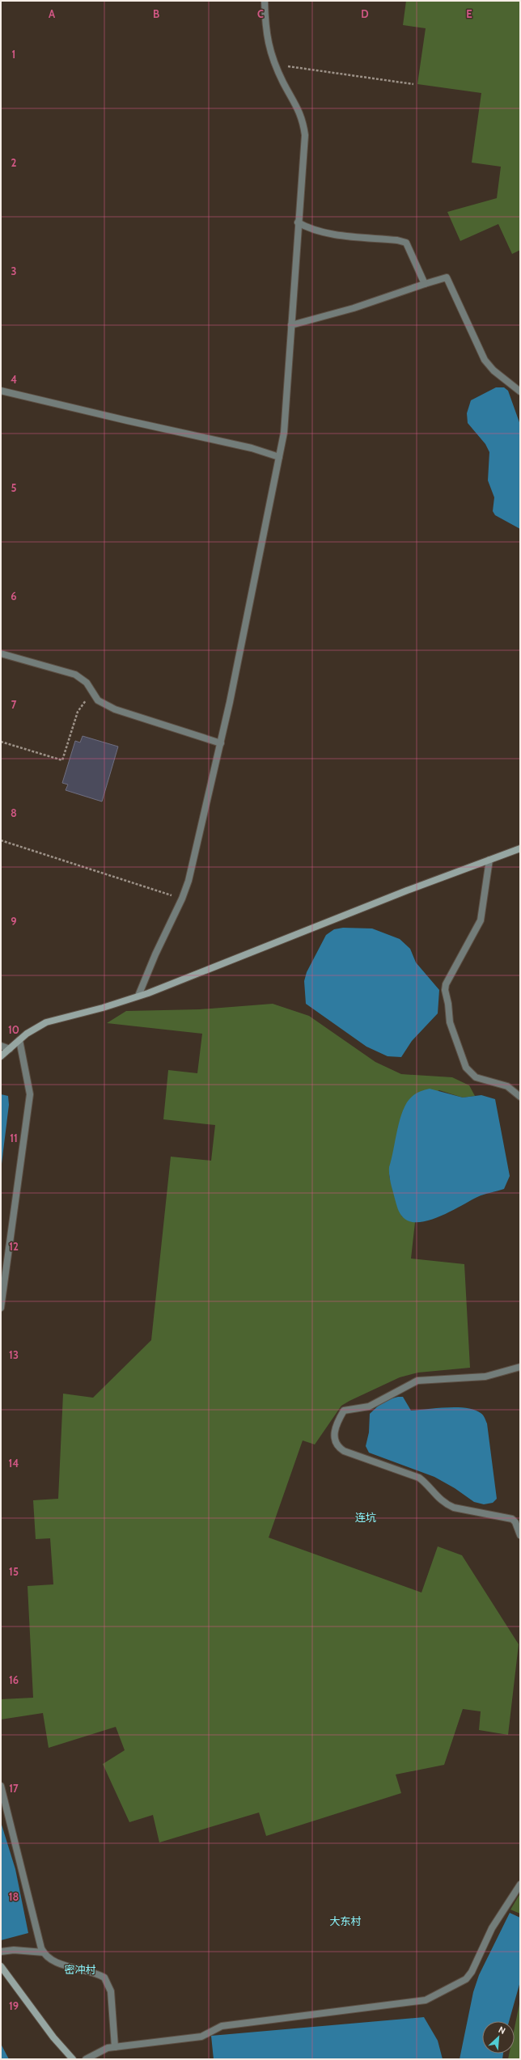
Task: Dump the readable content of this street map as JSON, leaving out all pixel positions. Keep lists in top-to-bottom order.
{
  "districts": ["连坑", "大东村", "密冲村"],
  "north": "top right",
  "grid": {
    "columns": [
      "A",
      "B",
      "C",
      "D",
      "E"
    ],
    "rows": [
      "1",
      "2",
      "3",
      "4",
      "5",
      "6",
      "7",
      "8",
      "9",
      "10",
      "11",
      "12",
      "13",
      "14",
      "15",
      "16",
      "17",
      "18",
      "19"
    ]
  }
}
